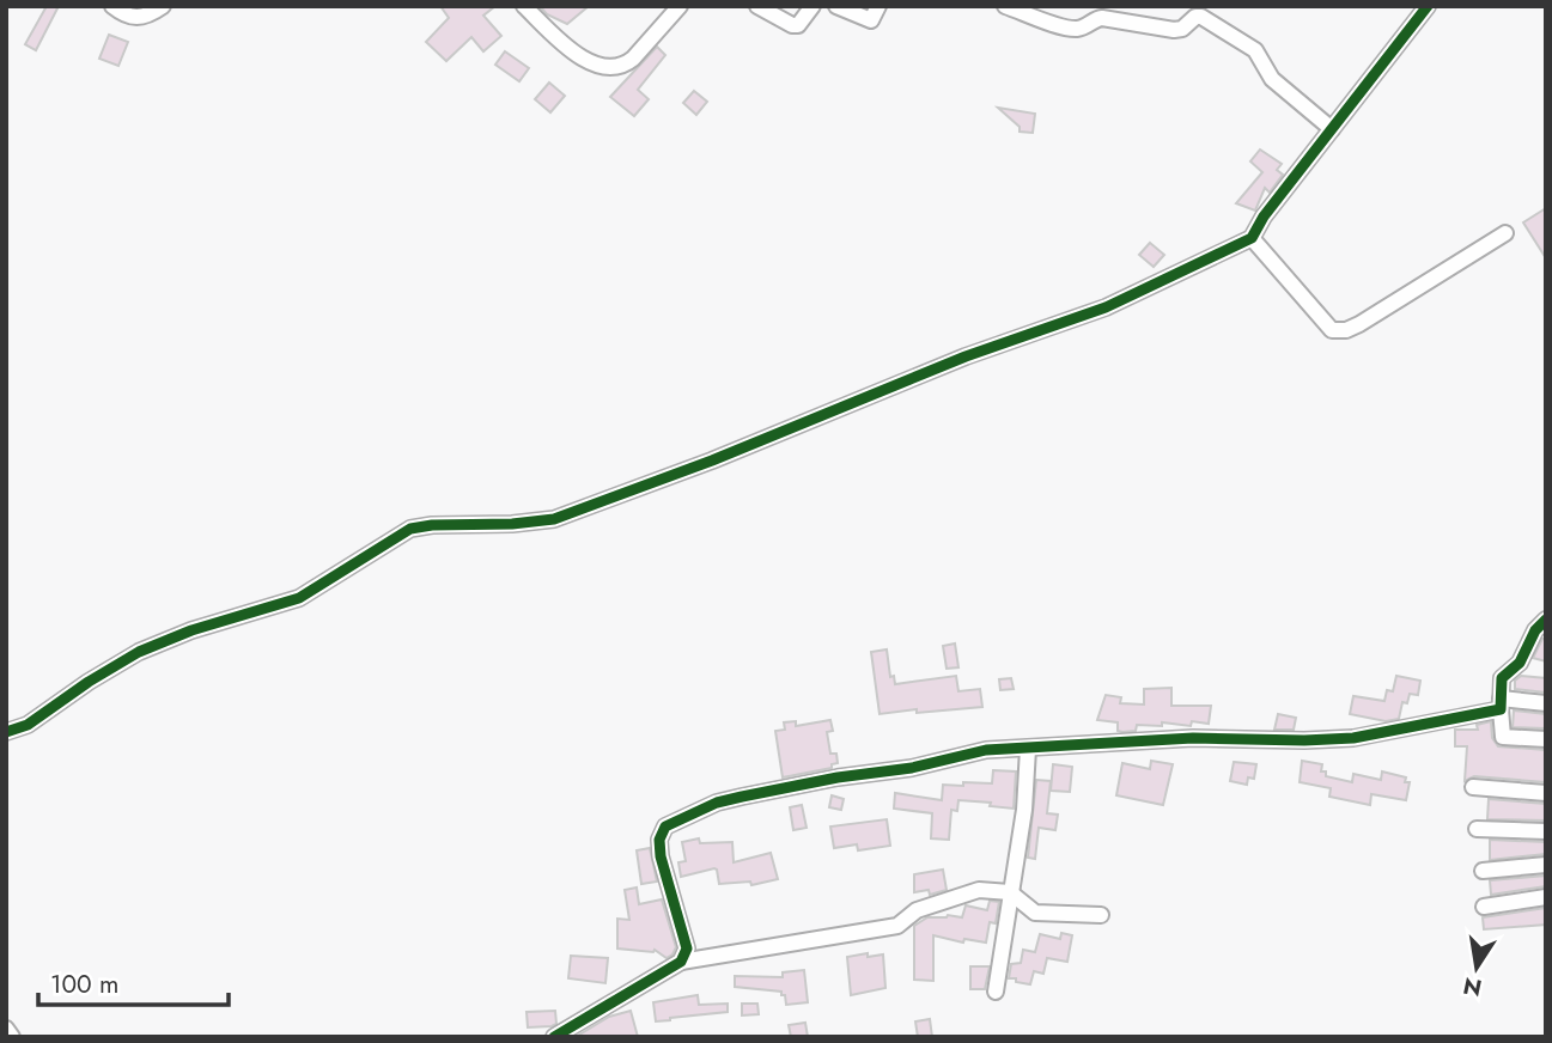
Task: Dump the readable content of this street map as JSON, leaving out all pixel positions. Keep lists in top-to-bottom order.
{
  "scale_bar": "100 m",
  "north": "bottom"
}
